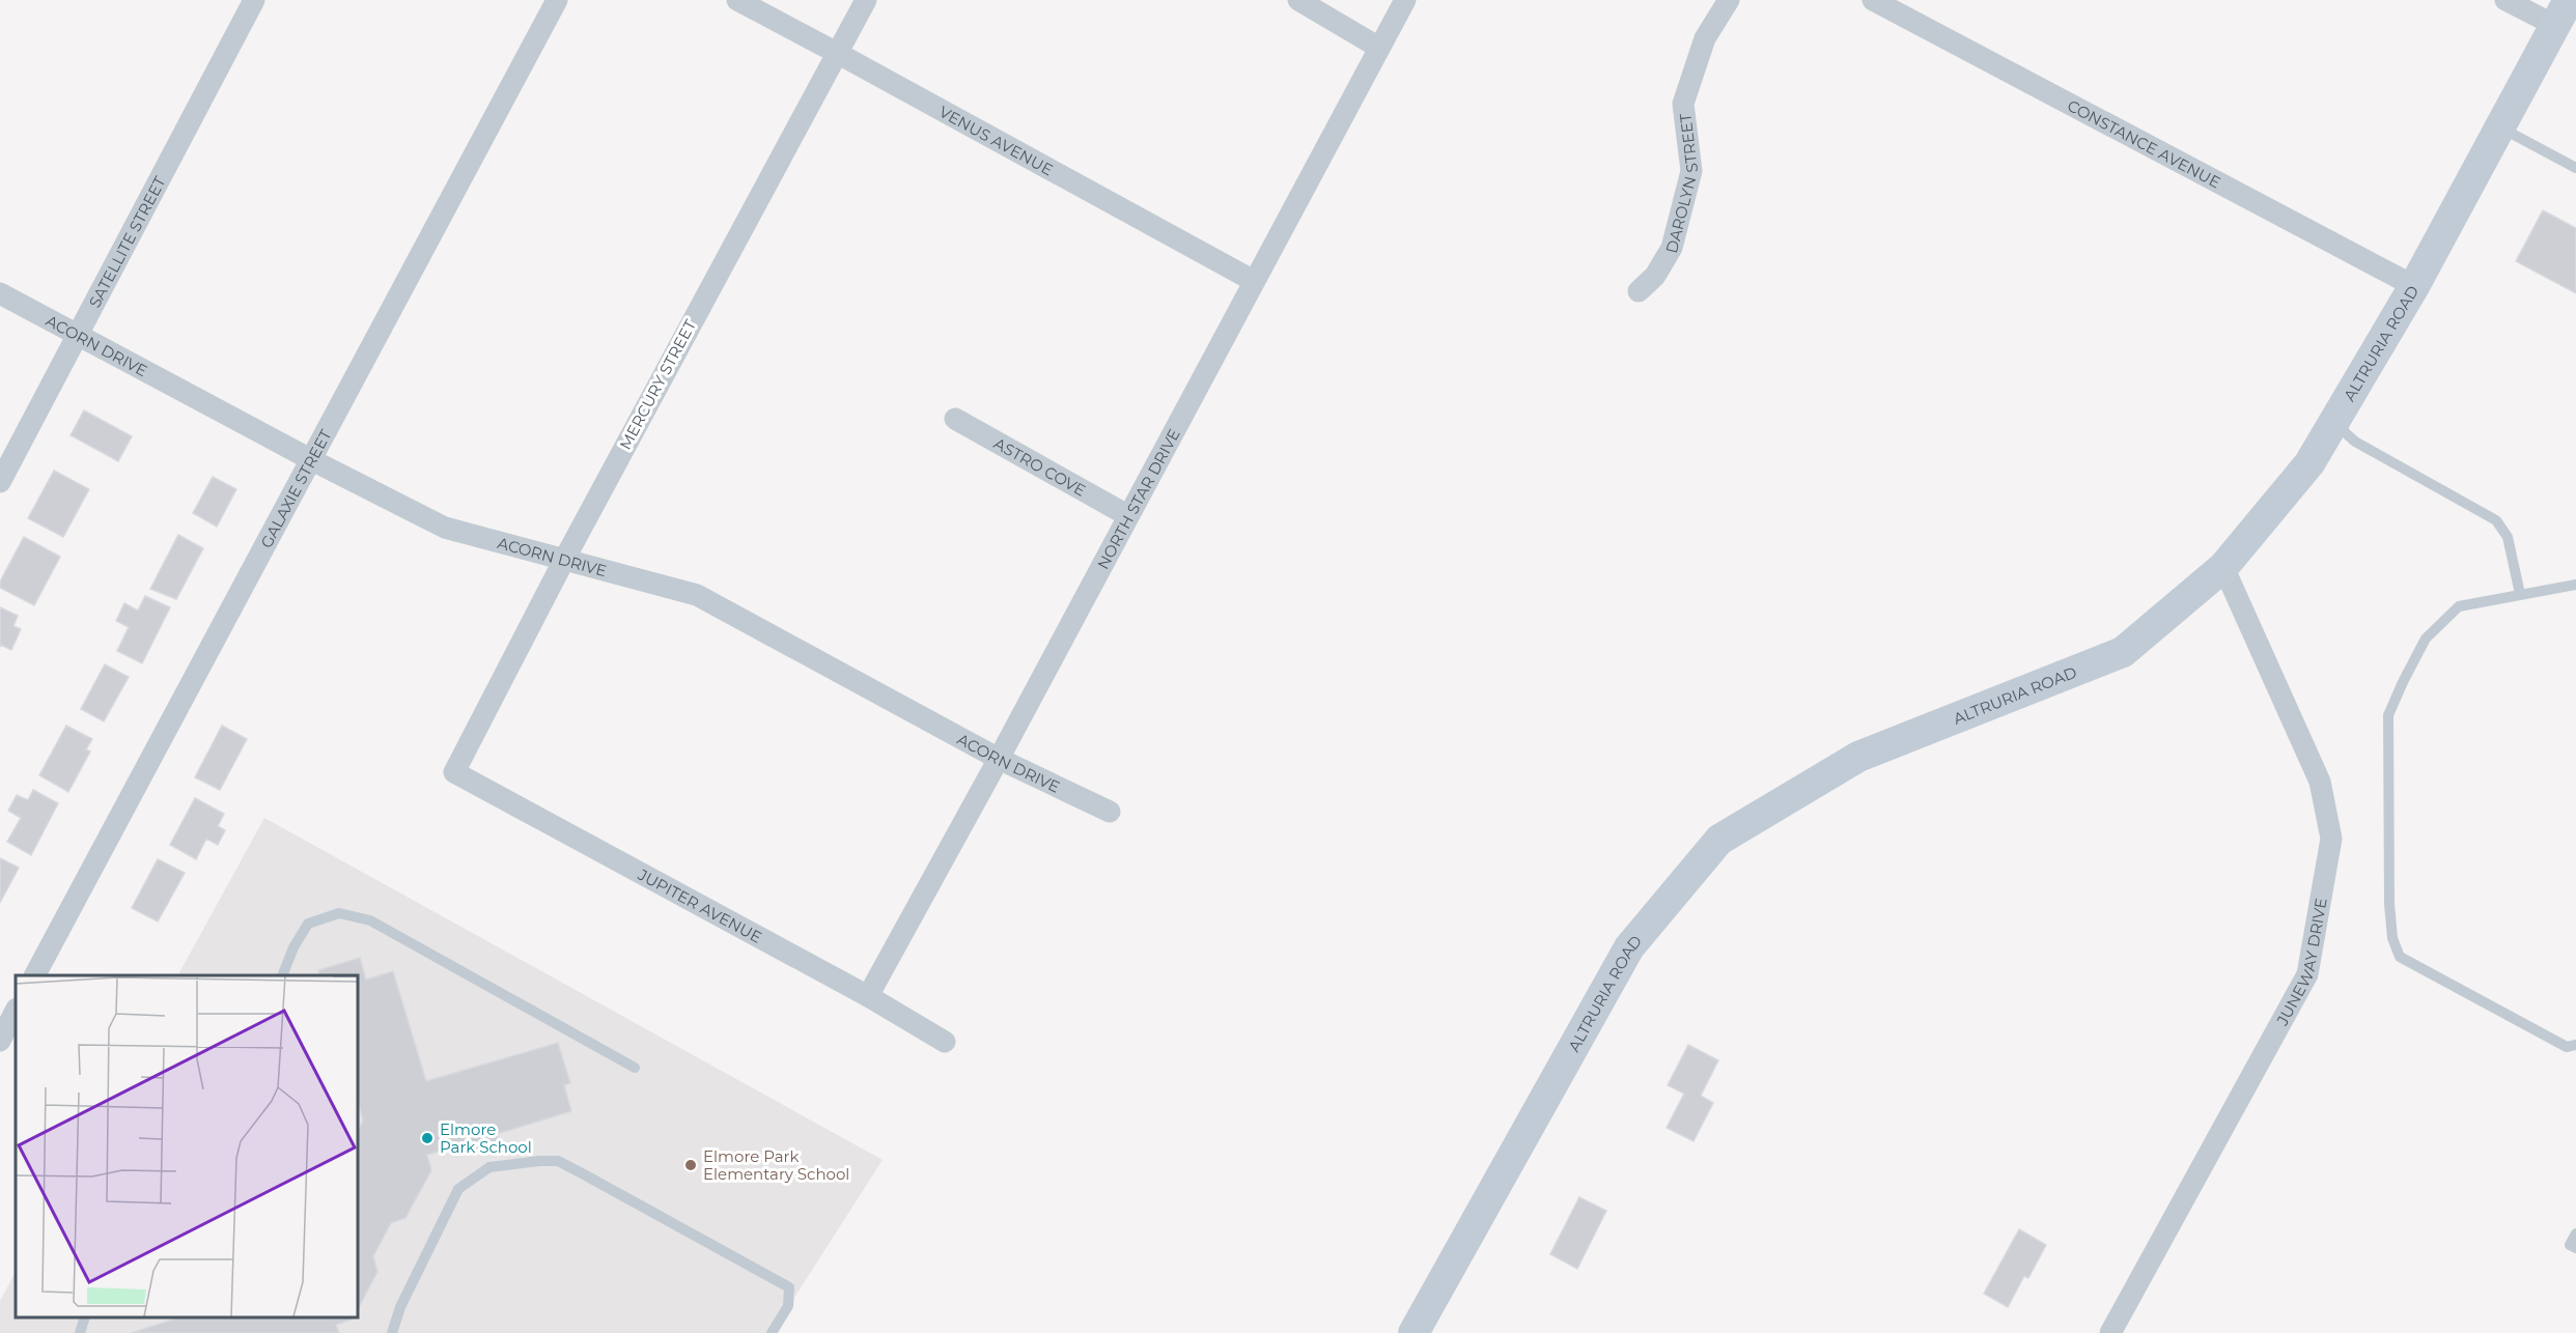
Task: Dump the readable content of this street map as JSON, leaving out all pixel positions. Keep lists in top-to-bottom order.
{
  "streets": {
    "street": [
      "VENUS AVENUE",
      "CONSTANCE AVENUE",
      "DAROLYN STREET",
      "SATELLITE STREET",
      "ALTRURIA ROAD",
      "ACORN DRIVE",
      "MERCURY STREET",
      "ASTRO COVE",
      "GALAXIE STREET",
      "NORTH STAR DRIVE",
      "JUPITER AVENUE",
      "JUNEWAY DRIVE"
    ]
  },
  "crossings": [
    ["VENUS AVENUE", "MERCURY STREET"],
    ["VENUS AVENUE", "NORTH STAR DRIVE"],
    ["CONSTANCE AVENUE", "ALTRURIA ROAD"],
    ["SATELLITE STREET", "ACORN DRIVE"],
    ["ALTRURIA ROAD", "JUNEWAY DRIVE"],
    ["ACORN DRIVE", "MERCURY STREET"],
    ["ACORN DRIVE", "GALAXIE STREET"],
    ["ACORN DRIVE", "NORTH STAR DRIVE"],
    ["MERCURY STREET", "JUPITER AVENUE"],
    ["ASTRO COVE", "NORTH STAR DRIVE"],
    ["NORTH STAR DRIVE", "JUPITER AVENUE"]
  ],
  "places": ["Elmore Park School", "Elmore Park Elementary School"]
}
